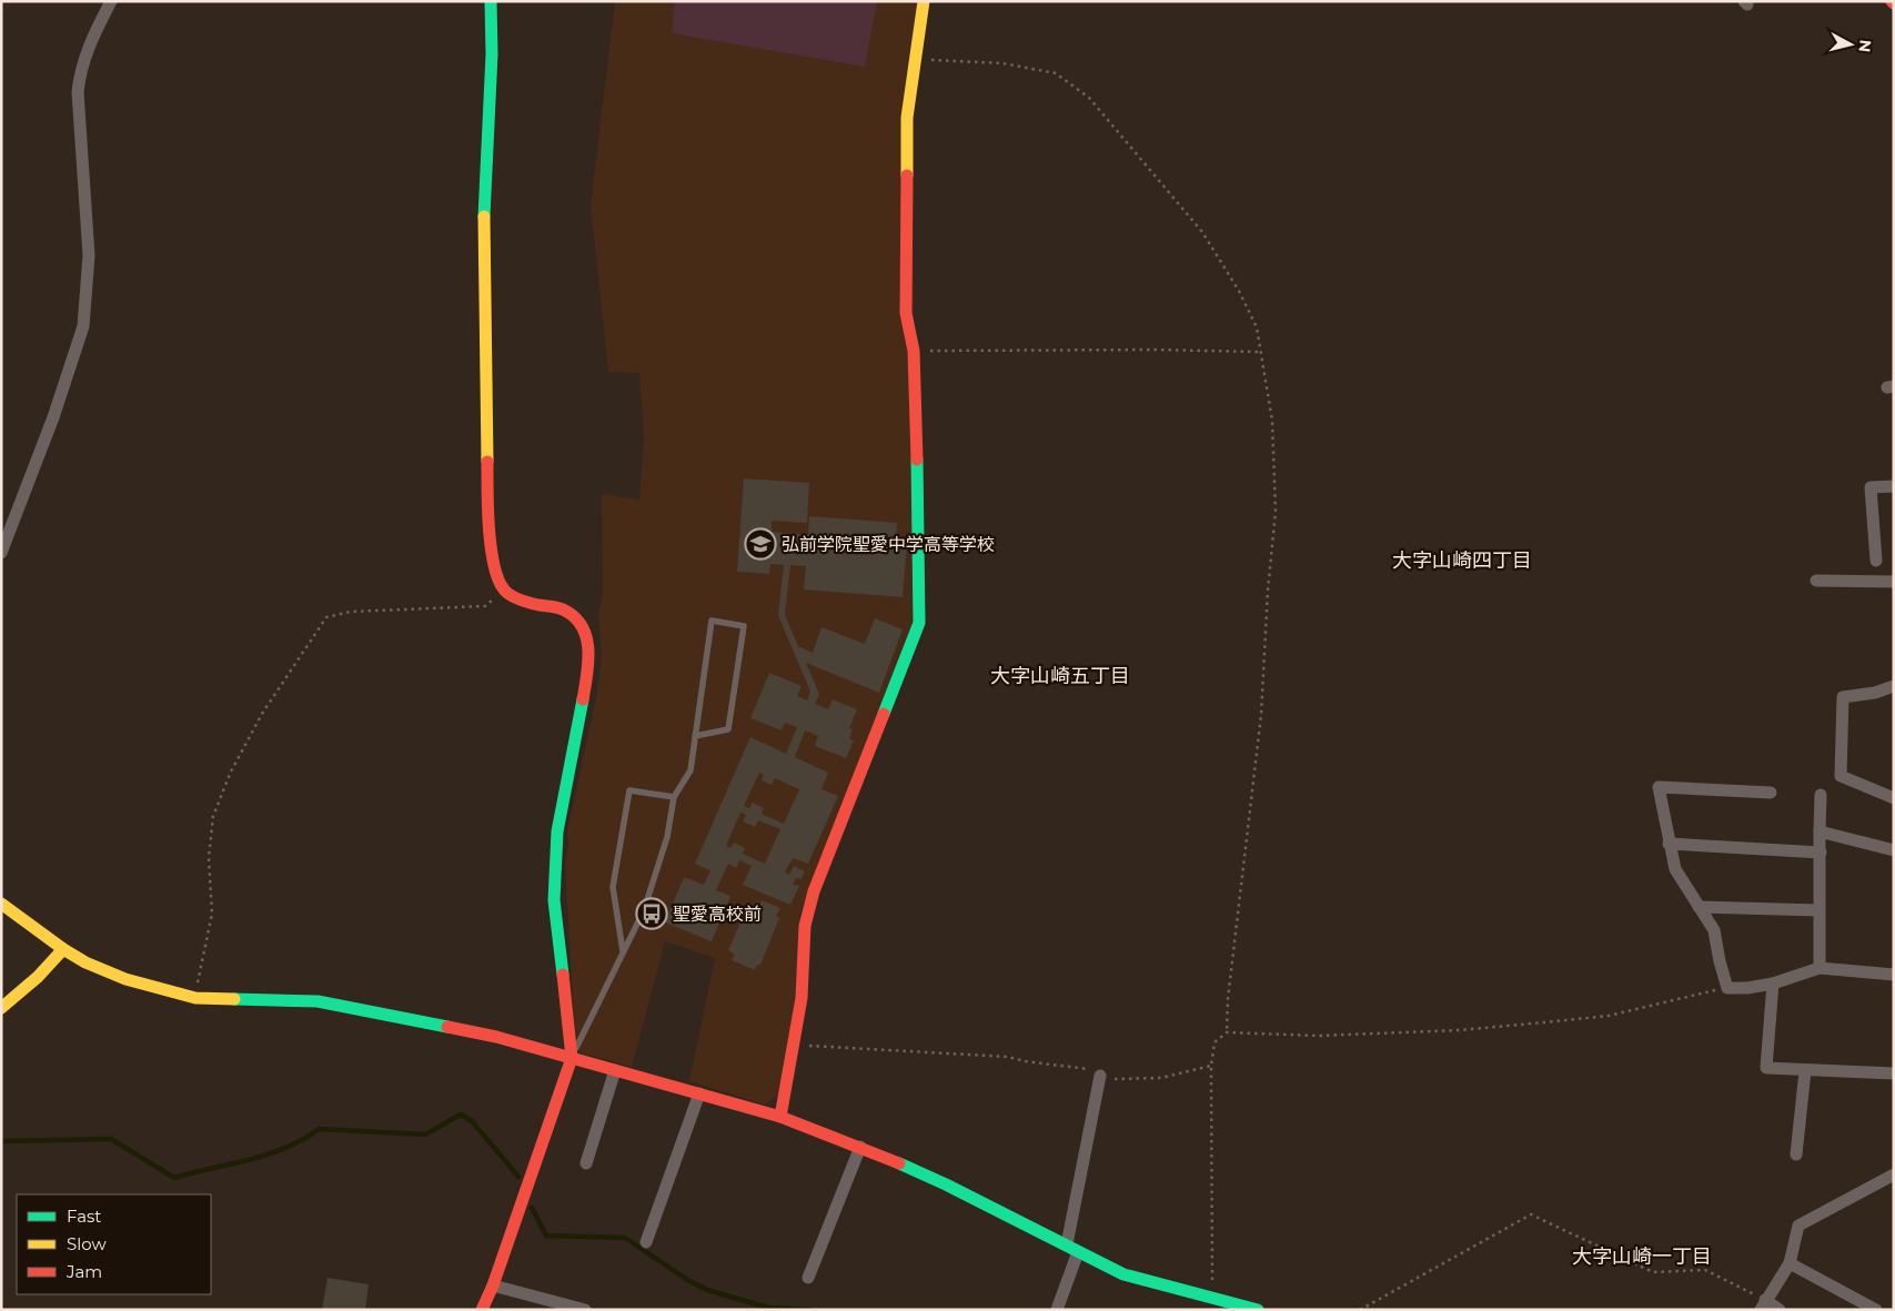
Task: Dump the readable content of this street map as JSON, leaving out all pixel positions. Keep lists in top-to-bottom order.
{
  "districts": ["大字山崎四丁目", "大字山崎五丁目", "大字山崎一丁目"],
  "places": {
    "school or university": ["弘前学院聖愛中学高等学校"],
    "bus stop": ["聖愛高校前"]
  },
  "legend": ["Fast", "Slow", "Jam"],
  "north": "right"
}
